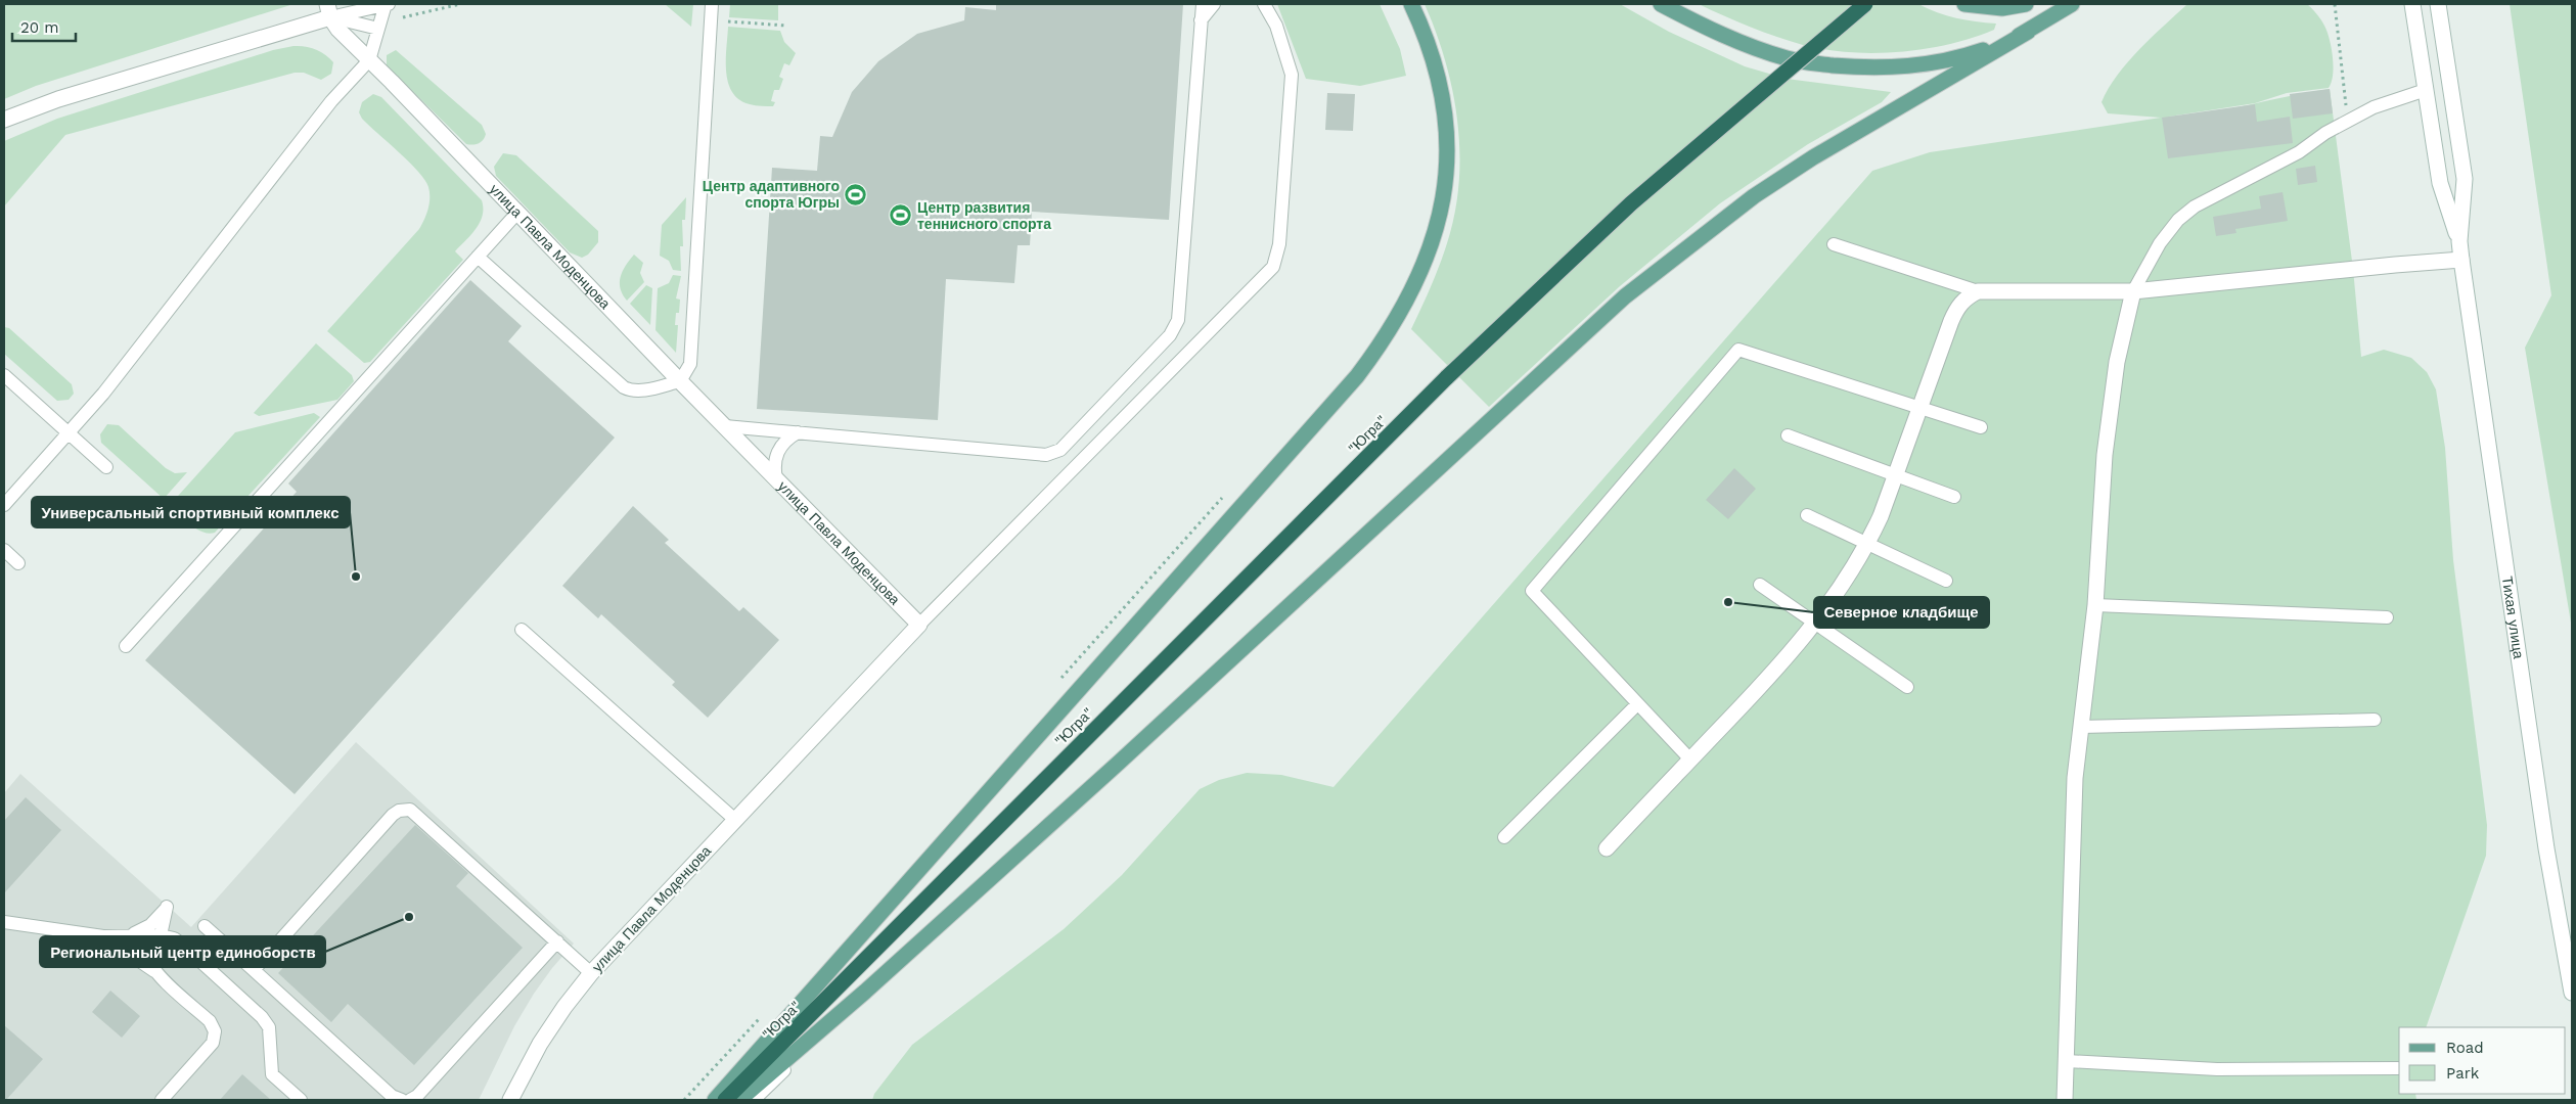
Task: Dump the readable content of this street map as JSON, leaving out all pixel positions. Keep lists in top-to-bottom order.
{
  "streets": {
    "highway": ["\"Югра\""],
    "street": ["улица Павла Моденцова", "Тихая улица"]
  },
  "places": {
    "sports": ["Центр адаптивного спорта Югры", "Центр развития теннисного спорта"],
    "other": ["Универсальный спортивный комплекс", "Северное кладбище", "Региональный центр единоборств"]
  },
  "legend": ["Road", "Park"],
  "scale_bar": "20 m"
}
